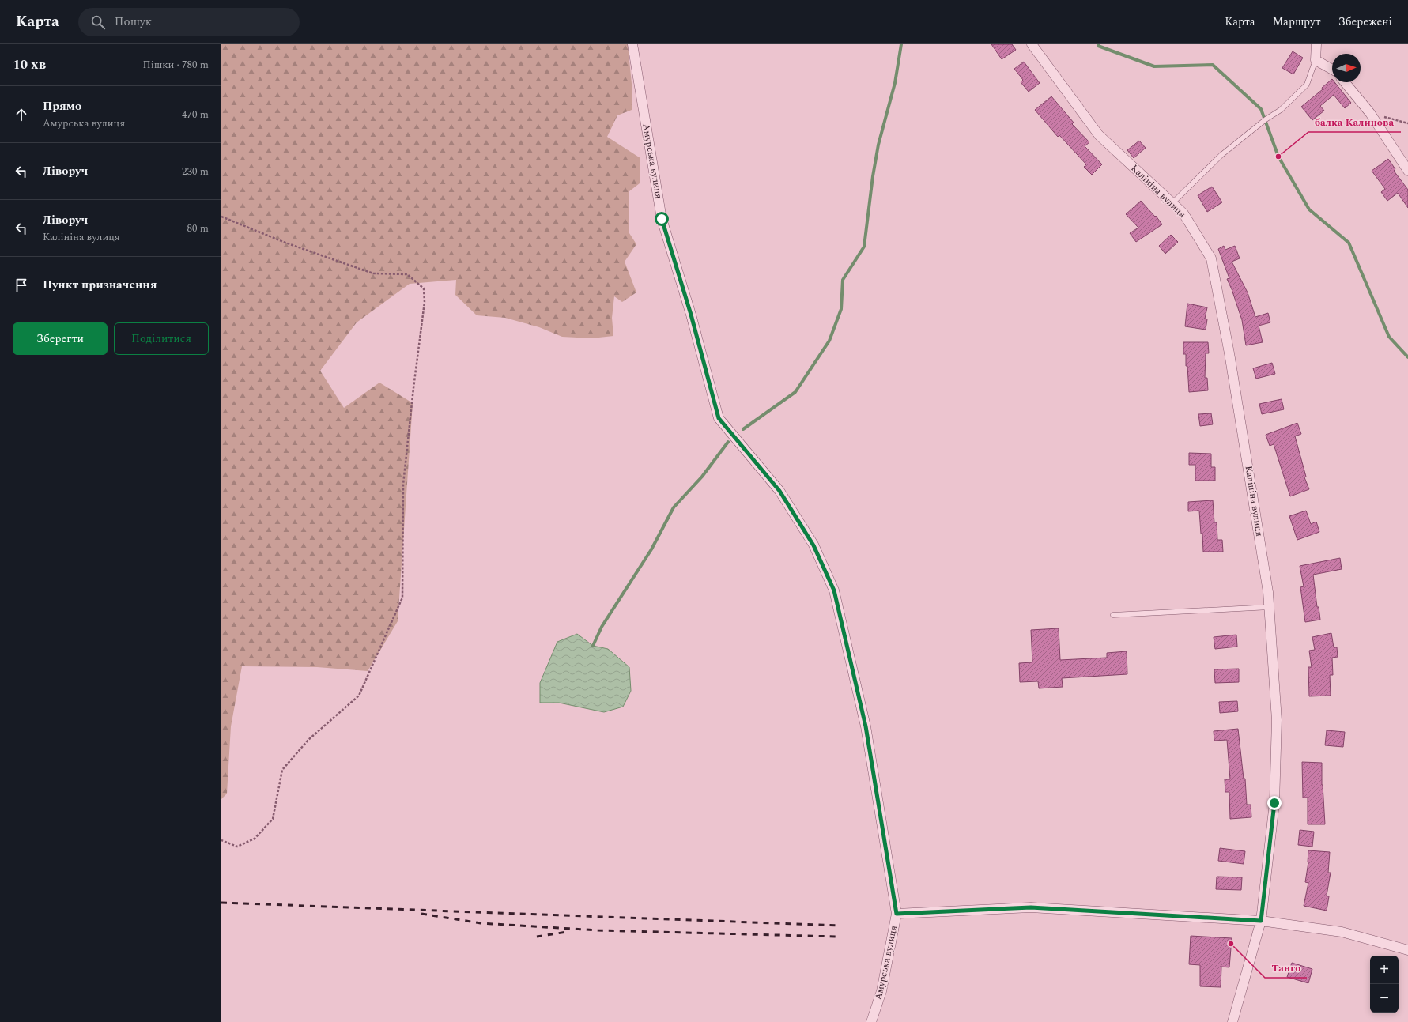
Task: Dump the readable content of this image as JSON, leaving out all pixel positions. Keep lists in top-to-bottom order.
{
  "streets": {
    "street": ["Амурська вулиця", "Калініна вулиця"]
  },
  "places": ["балка Калинова", "Танго"],
  "north": "right",
  "page": {
    "header": "Карта",
    "search": "Пошук",
    "nav": ["Карта", "Маршрут", "Збережені"],
    "heading": ["10 хв", "Пішки · 780 m"],
    "list": [
      ["Прямо", "Амурська вулиця", "470 m"],
      ["Ліворуч", "230 m"],
      ["Ліворуч", "Калініна вулиця", "80 m"],
      "Пункт призначення"
    ],
    "buttons": ["Зберегти", "Поділитися"],
    "map_buttons": ["+", "−"]
  }
}
